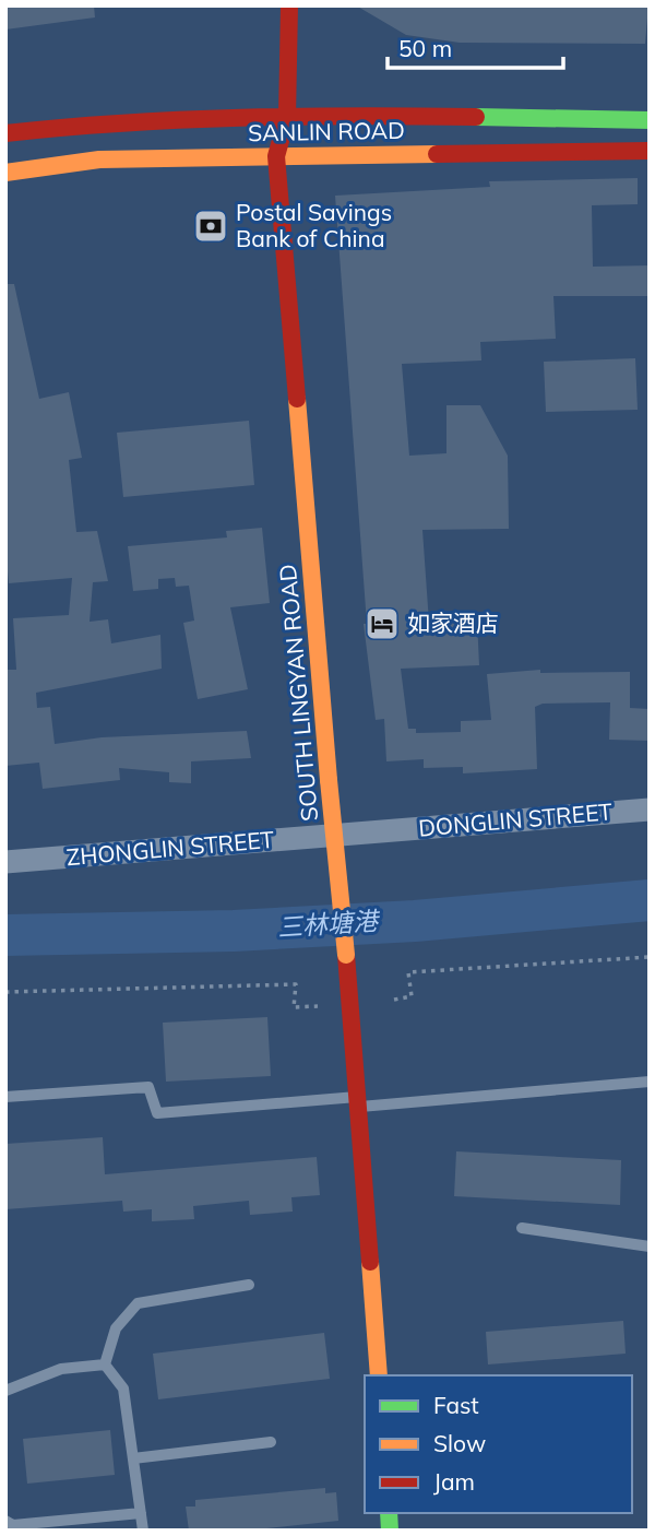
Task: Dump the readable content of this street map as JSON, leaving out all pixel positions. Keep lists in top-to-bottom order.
{
  "streets": {
    "street": [
      "SANLIN ROAD",
      "SOUTH LINGYAN ROAD",
      "DONGLIN STREET",
      "ZHONGLIN STREET"
    ]
  },
  "crossings": [
    ["SANLIN ROAD", "SOUTH LINGYAN ROAD"],
    ["DONGLIN STREET", "ZHONGLIN STREET"]
  ],
  "water": ["三林塘港"],
  "places": {
    "bank": ["Postal Savings Bank of China"],
    "hotel": ["如家酒店"]
  },
  "legend": ["Fast", "Slow", "Jam"],
  "scale_bar": "50 m"
}
